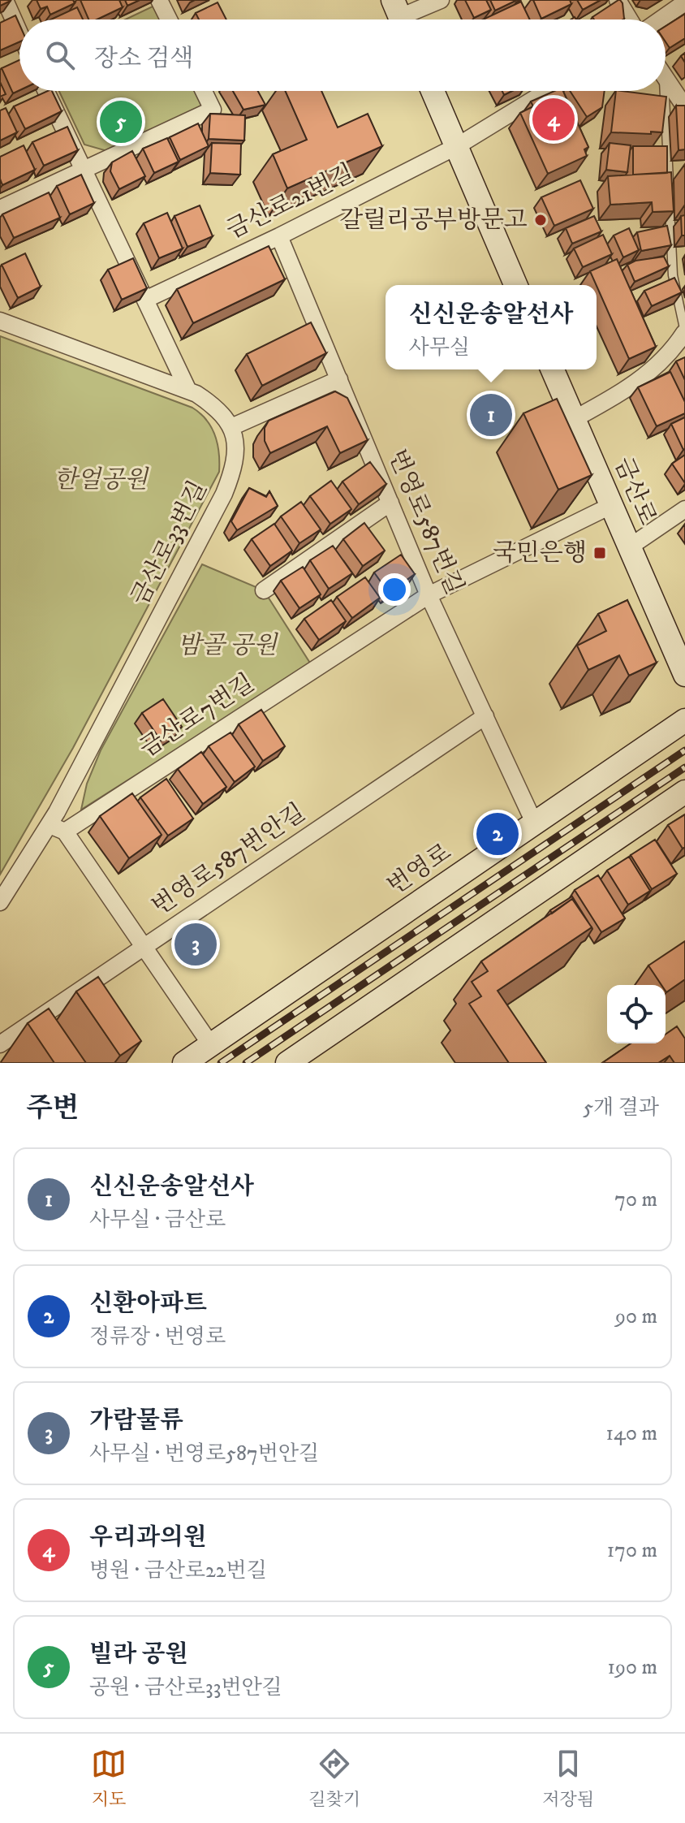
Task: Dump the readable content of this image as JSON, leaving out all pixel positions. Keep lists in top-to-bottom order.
{
  "streets": {
    "street": [
      "금산로21번길",
      "금산로",
      "번영로587번길",
      "금산로33번길",
      "금산로7번길",
      "번영로587번안길",
      "번영로"
    ]
  },
  "crossings": [
    ["금산로21번길", "번영로587번길"],
    ["금산로", "금산로7번길"],
    ["번영로587번길", "금산로7번길"],
    ["번영로587번길", "번영로587번안길"],
    ["번영로587번길", "번영로"],
    ["금산로33번길", "금산로7번길"]
  ],
  "parks": ["한얼공원", "밤골 공원"],
  "places": {
    "other": ["갈릴리공부방문고"],
    "transit": ["국민은행"]
  },
  "page": {
    "search": "장소 검색",
    "pins": [
      "4",
      "5",
      "1",
      "2",
      "3"
    ],
    "popup": ["신신운송알선사", "사무실"],
    "heading": ["주변", "5개 결과"],
    "list": [
      {
        "mark": "1",
        "name": "신신운송알선사",
        "note": "사무실 · 금산로",
        "value": "70 m"
      },
      {
        "mark": "2",
        "name": "신환아파트",
        "note": "정류장 · 번영로",
        "value": "90 m"
      },
      {
        "mark": "3",
        "name": "가람물류",
        "note": "사무실 · 번영로587번안길",
        "value": "140 m"
      },
      {
        "mark": "4",
        "name": "우리과의원",
        "note": "병원 · 금산로22번길",
        "value": "170 m"
      },
      {
        "mark": "5",
        "name": "빌라 공원",
        "note": "공원 · 금산로33번안길",
        "value": "190 m"
      }
    ],
    "nav": ["지도", "길찾기", "저장됨"]
  }
}
